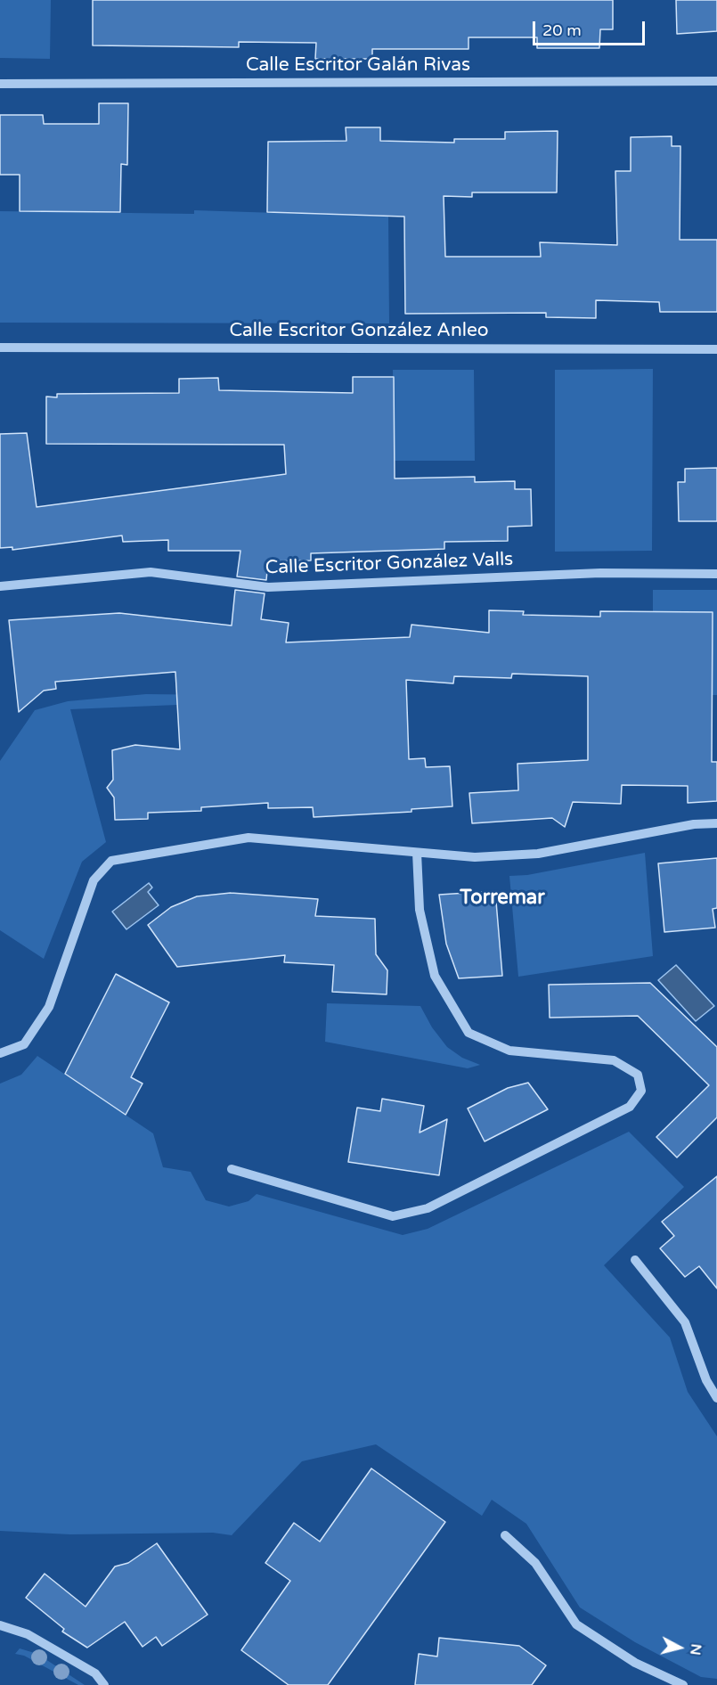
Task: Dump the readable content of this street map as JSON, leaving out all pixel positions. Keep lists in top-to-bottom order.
{
  "streets": {
    "street": ["Calle Escritor Galán Rivas", "Calle Escritor González Anleo", "Calle Escritor González Valls"]
  },
  "districts": ["Torremar"],
  "scale_bar": "20 m",
  "north": "right"
}
